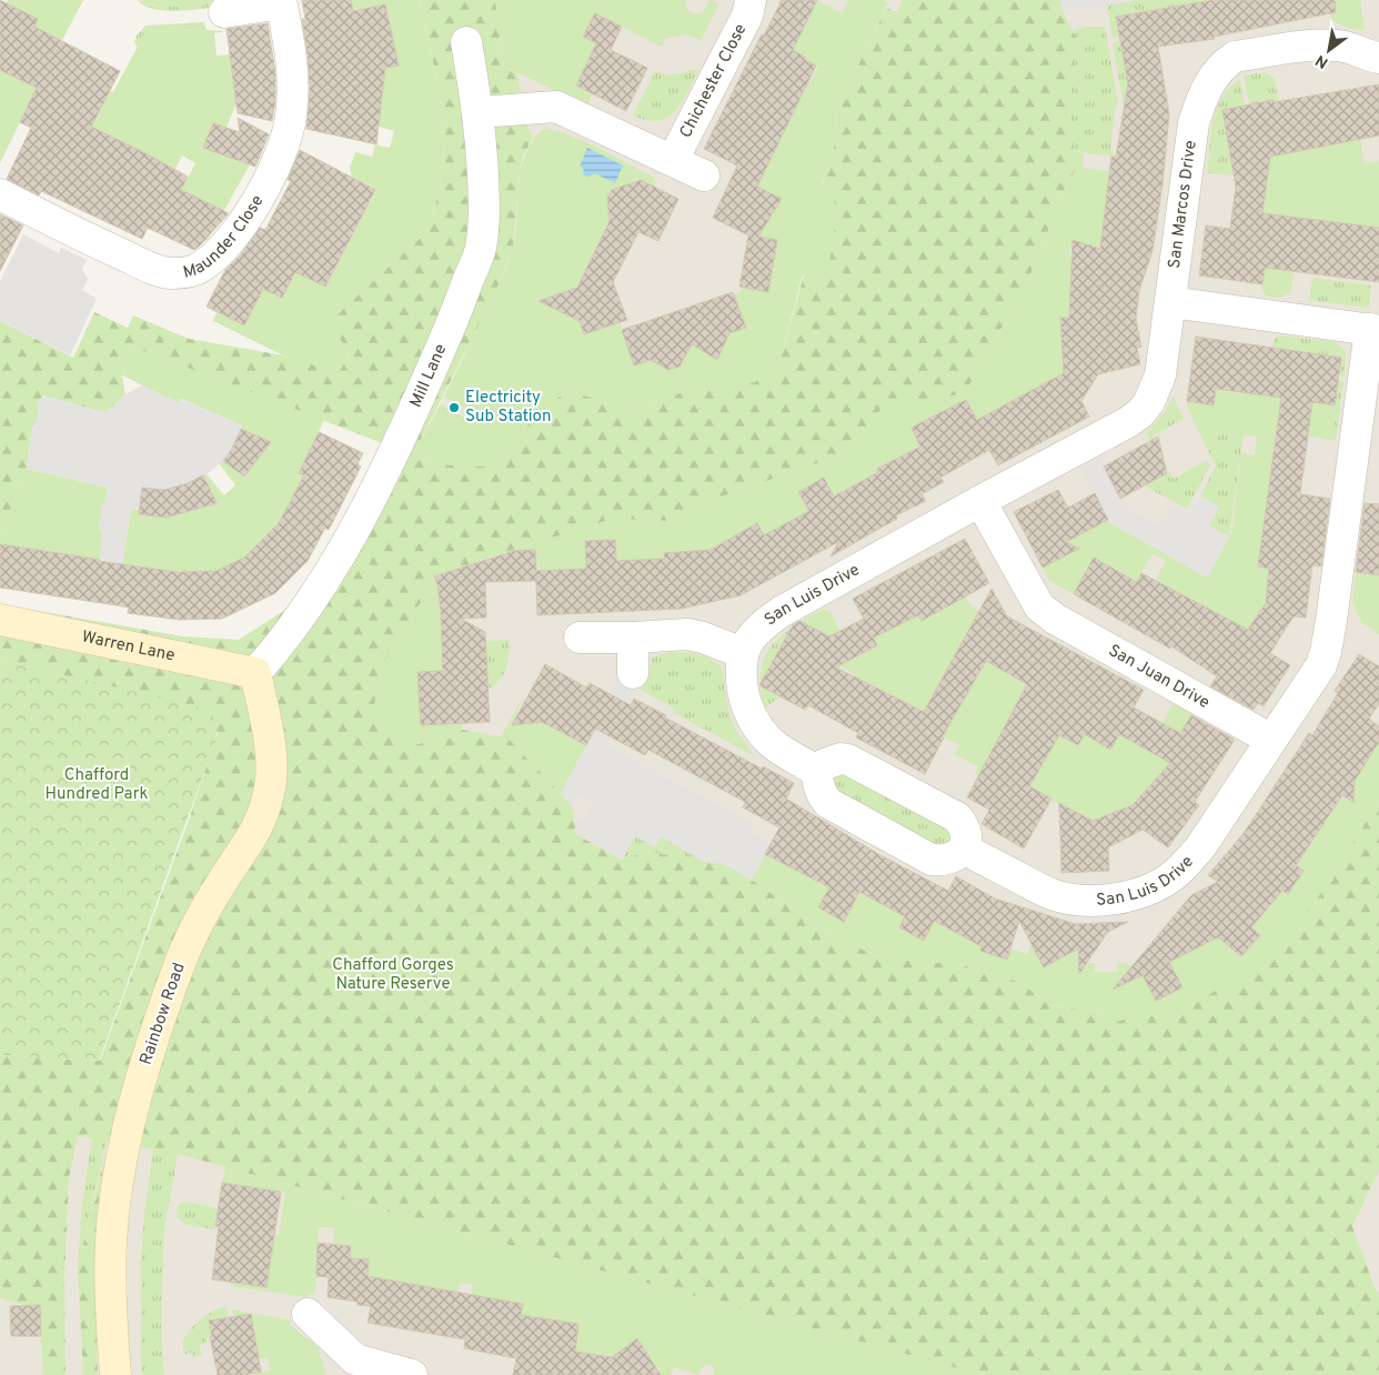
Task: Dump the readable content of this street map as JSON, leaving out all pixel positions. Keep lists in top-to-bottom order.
{
  "streets": {
    "street": [
      "Chichester Close",
      "San Marcos Drive",
      "Maunder Close",
      "Mill Lane",
      "San Luis Drive",
      "Warren Lane",
      "San Juan Drive",
      "Rainbow Road"
    ]
  },
  "crossings": [
    ["Mill Lane", "Warren Lane"],
    ["Mill Lane", "Rainbow Road"],
    ["San Luis Drive", "San Juan Drive"],
    ["Warren Lane", "Rainbow Road"]
  ],
  "parks": ["Chafford Hundred Park", "Chafford Gorges Nature Reserve"],
  "places": ["Electricity Sub Station"],
  "north": "bottom left"
}
